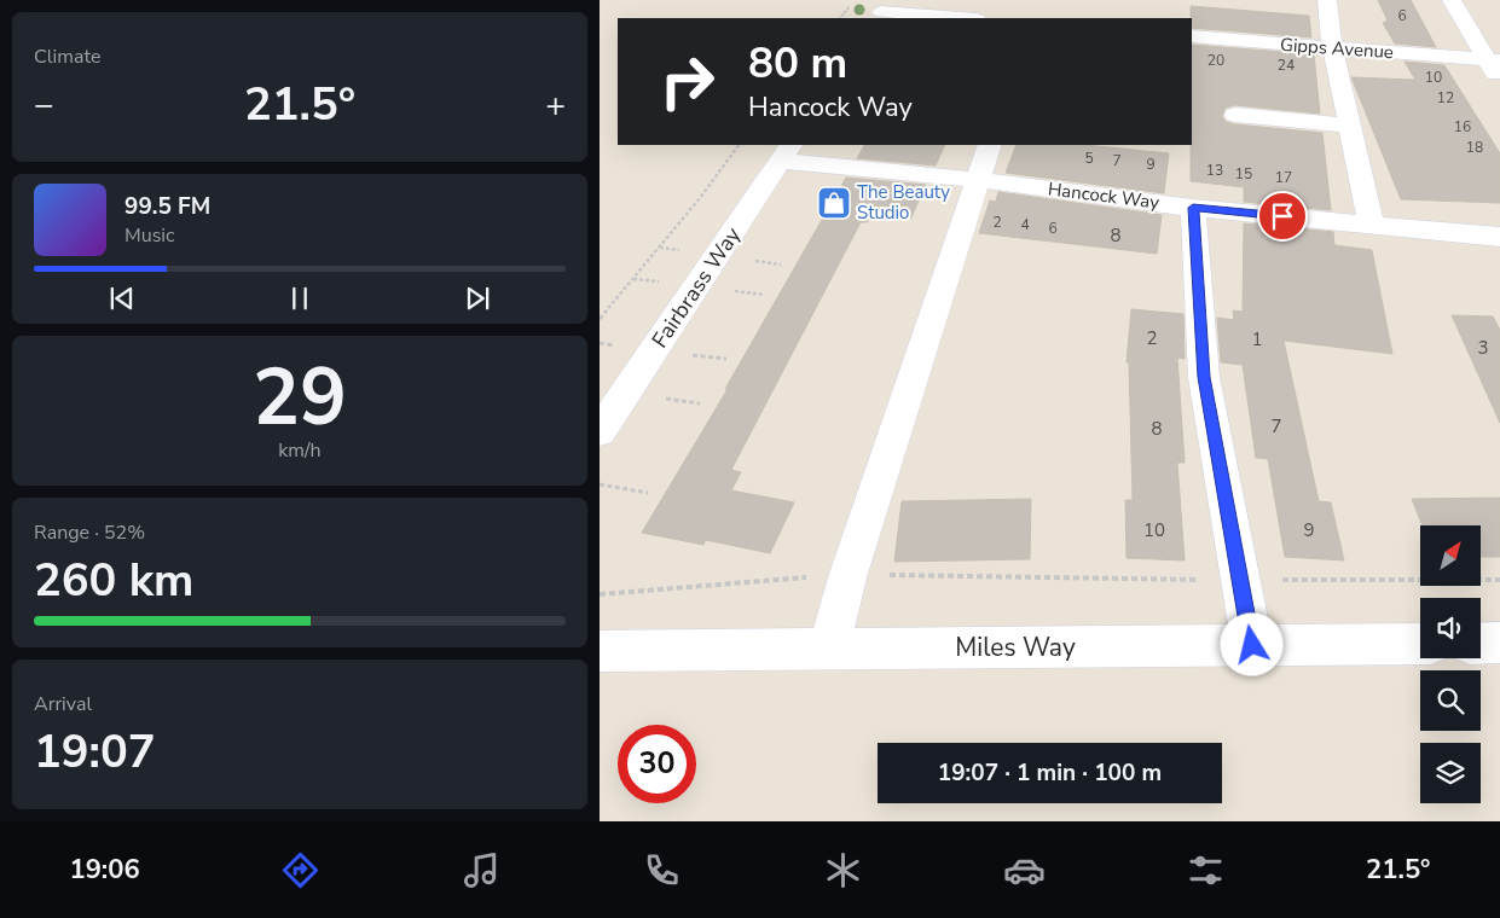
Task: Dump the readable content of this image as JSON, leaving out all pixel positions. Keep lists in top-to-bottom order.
{
  "streets": {
    "street": [
      "Gipps Avenue",
      "Hancock Way",
      "Fairbrass Way",
      "Miles Way"
    ]
  },
  "crossings": [
    ["Hancock Way", "Fairbrass Way"]
  ],
  "places": {
    "shop": ["The Beauty Studio"]
  },
  "house_numbers": [
    "6",
    "20",
    "24",
    "10",
    "12",
    "16",
    "18",
    "5",
    "7",
    "9",
    "13",
    "15",
    "17",
    "2",
    "4",
    "6",
    "8",
    "2",
    "1",
    "3",
    "7",
    "8",
    "10",
    "9"
  ],
  "north": "top right",
  "page": {
    "tile": [
      "Climate",
      ["29", "km/h"],
      ["Range · 52%", "260 km"],
      ["Arrival", "19:07"]
    ],
    "turn": ["80 m", "Hancock Way"],
    "heat": ["−", "21.5°", "+"],
    "song": ["99.5 FM", "Music"],
    "limit": "30",
    "trip": "19:07 · 1 min · 100 m",
    "tabs": ["19:06", "21.5°"]
  }
}
